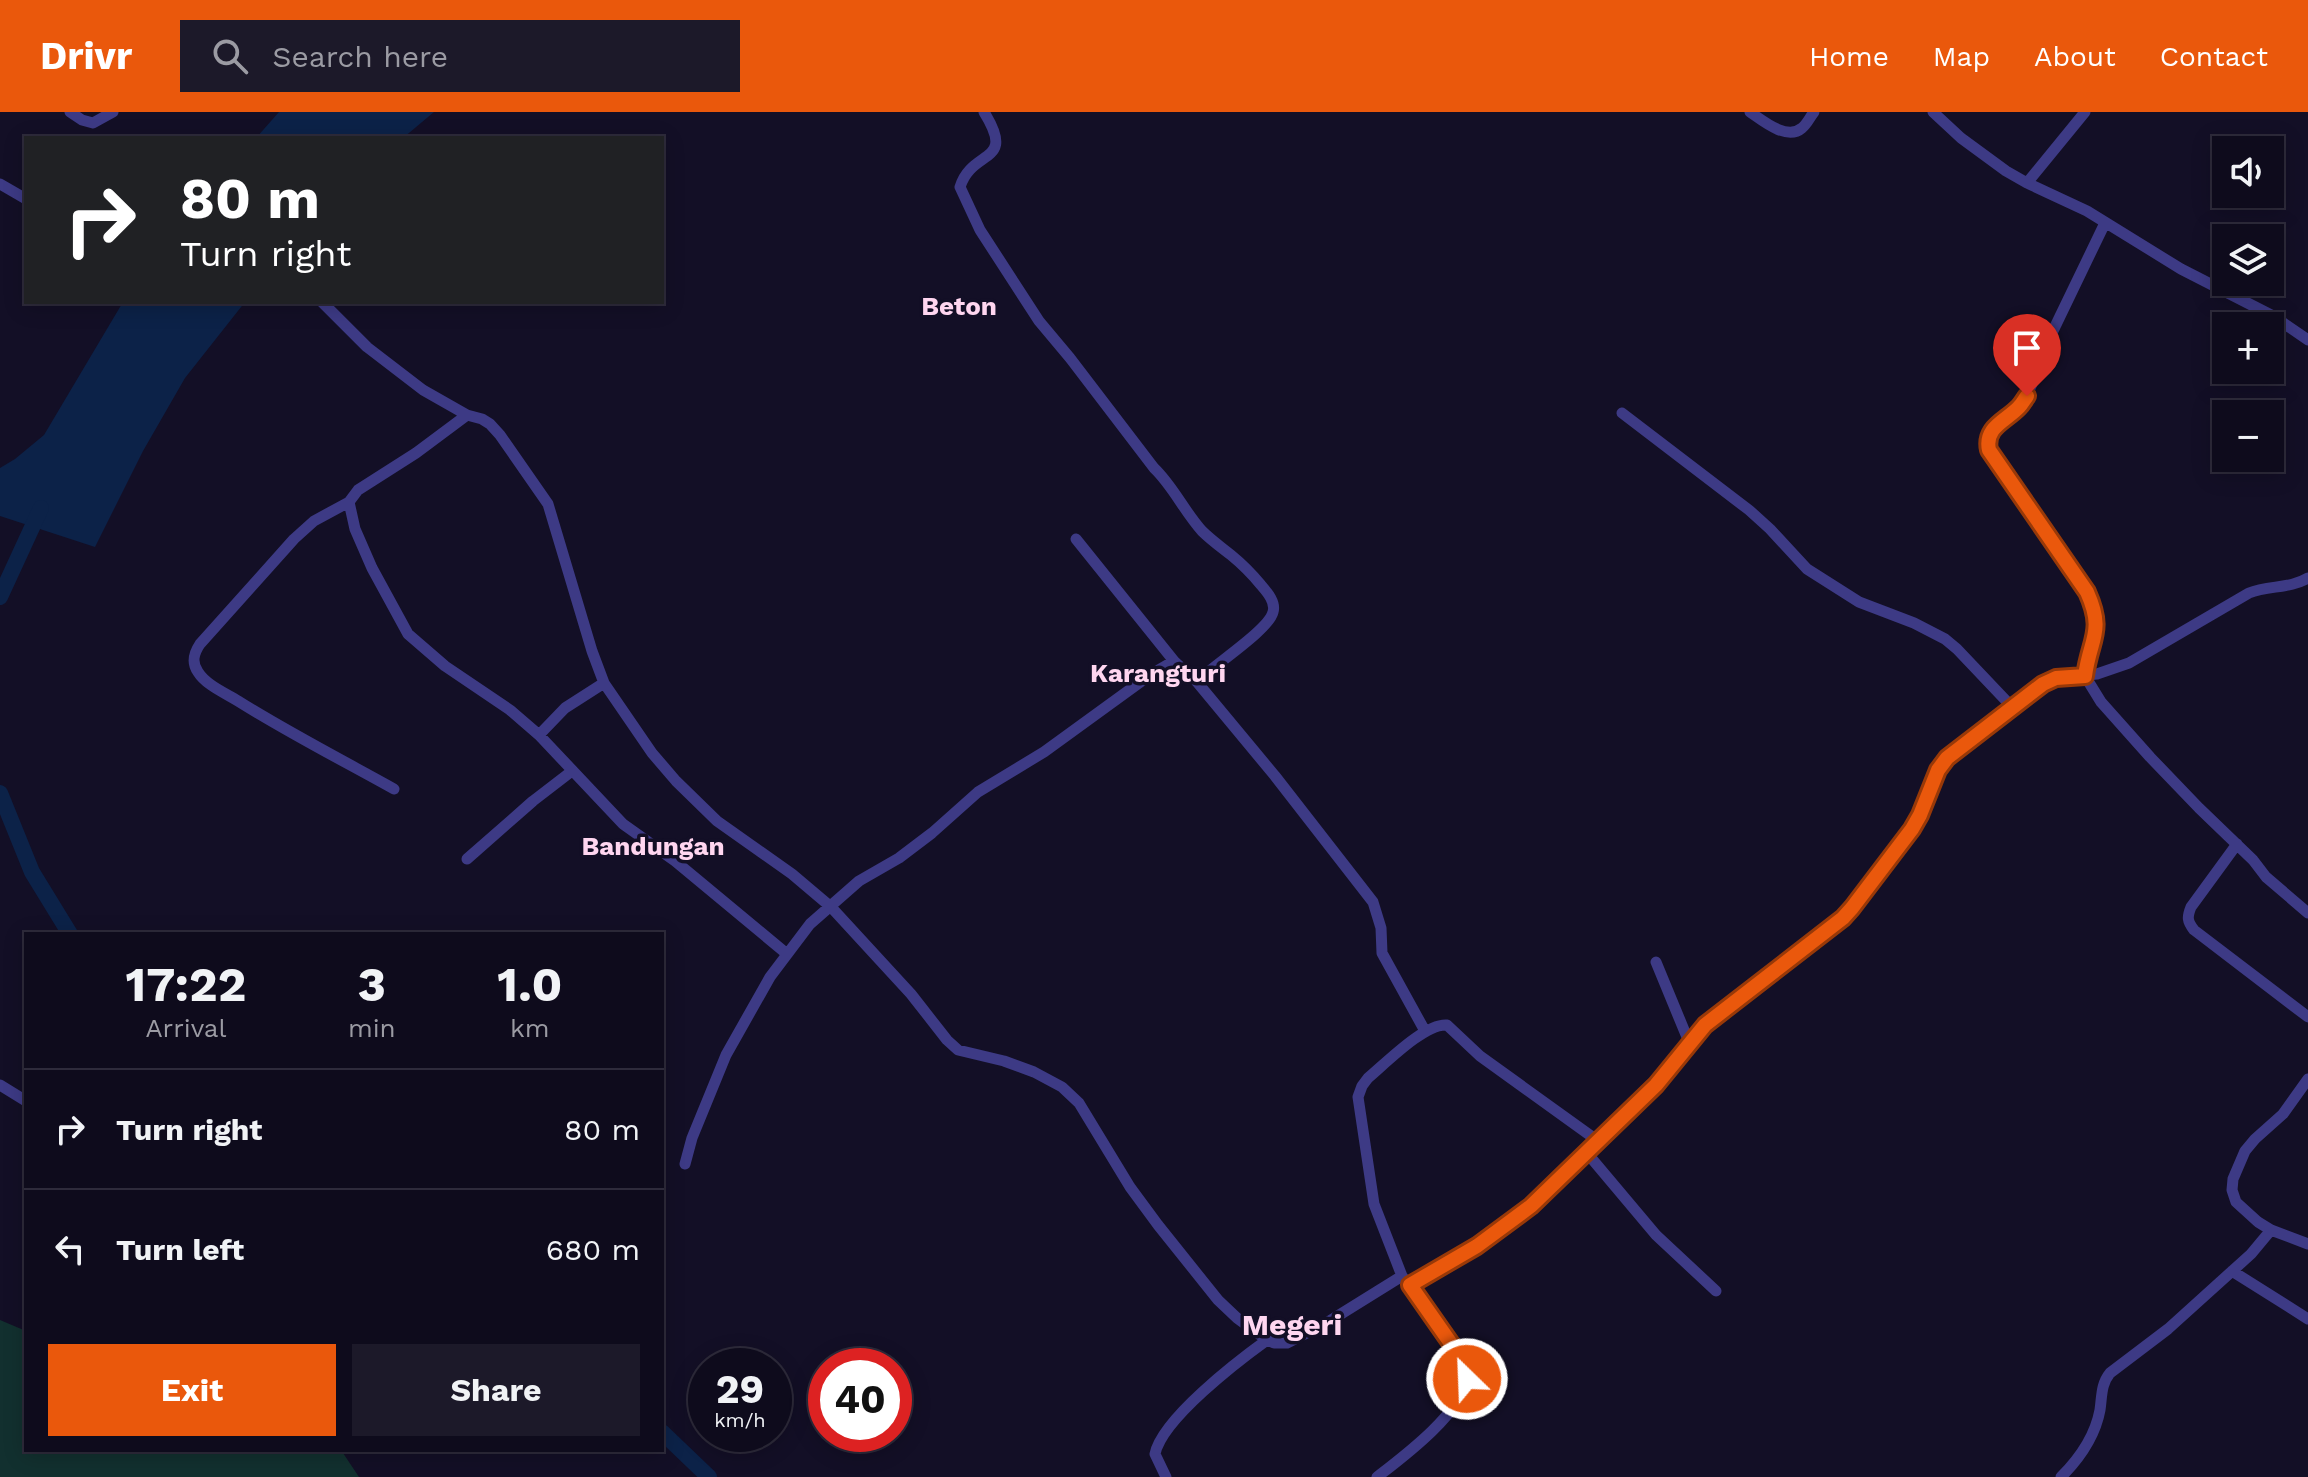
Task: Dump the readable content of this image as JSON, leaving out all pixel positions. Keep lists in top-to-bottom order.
{
  "districts": [
    "Beton",
    "Karangturi",
    "Bandungan",
    "Megeri"
  ],
  "page": {
    "header": "Drivr",
    "search": "Search here",
    "nav": [
      "Home",
      "Map",
      "About",
      "Contact"
    ],
    "map_buttons": ["+", "−"],
    "turn": ["80 m", "Turn right"],
    "eta": [
      "17:22",
      "Arrival",
      "3",
      "min",
      "1.0",
      "km"
    ],
    "list": [
      {
        "name": "Turn right",
        "value": "80 m"
      },
      {
        "name": "Turn left",
        "value": "680 m"
      }
    ],
    "buttons": ["Exit", "Share"],
    "speed": "29 km/h",
    "limit": "40"
  }
}
